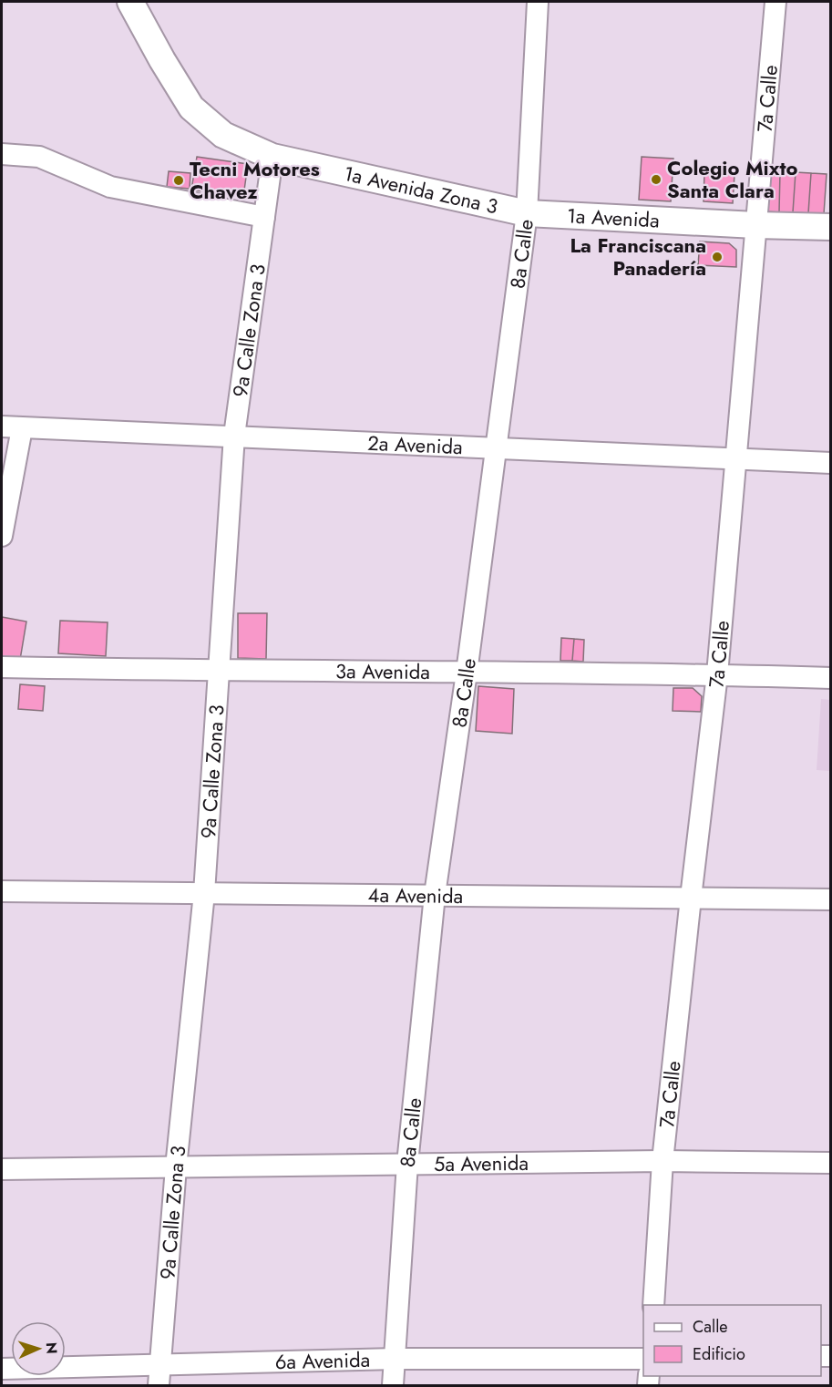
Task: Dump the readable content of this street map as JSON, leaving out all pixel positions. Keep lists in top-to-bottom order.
{
  "streets": {
    "street": [
      "7a Calle",
      "1a Avenida Zona 3",
      "1a Avenida",
      "8a Calle",
      "9a Calle Zona 3",
      "2a Avenida",
      "3a Avenida",
      "4a Avenida",
      "5a Avenida",
      "6a Avenida"
    ]
  },
  "crossings": [
    ["7a Calle", "1a Avenida"],
    ["7a Calle", "2a Avenida"],
    ["7a Calle", "3a Avenida"],
    ["7a Calle", "4a Avenida"],
    ["7a Calle", "5a Avenida"],
    ["1a Avenida Zona 3", "1a Avenida"],
    ["1a Avenida Zona 3", "8a Calle"],
    ["1a Avenida Zona 3", "9a Calle Zona 3"],
    ["1a Avenida", "8a Calle"],
    ["8a Calle", "2a Avenida"],
    ["8a Calle", "3a Avenida"],
    ["8a Calle", "4a Avenida"],
    ["8a Calle", "5a Avenida"],
    ["8a Calle", "6a Avenida"],
    ["9a Calle Zona 3", "2a Avenida"],
    ["9a Calle Zona 3", "3a Avenida"],
    ["9a Calle Zona 3", "4a Avenida"],
    ["9a Calle Zona 3", "5a Avenida"],
    ["9a Calle Zona 3", "6a Avenida"]
  ],
  "places": ["Colegio Mixto Santa Clara", "Tecni Motores Chavez", "La Franciscana Panadería"],
  "legend": ["Calle", "Edificio"],
  "north": "right"
}
